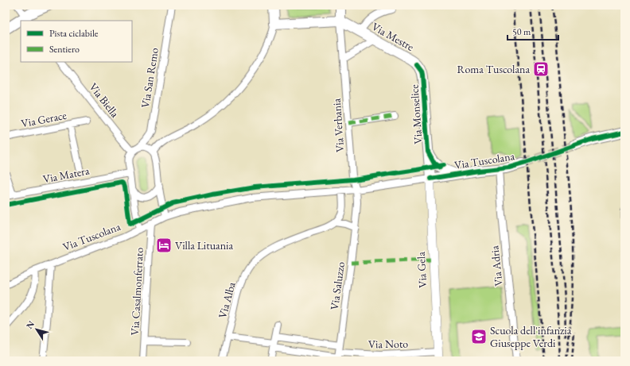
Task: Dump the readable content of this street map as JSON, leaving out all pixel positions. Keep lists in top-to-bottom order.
{
  "streets": {
    "main road": ["Via Mestre", "Via Monselice", "Via Tuscolana"],
    "street": [
      "Via San Remo",
      "Via Biella",
      "Via Gerace",
      "Via Verbania",
      "Via Matera",
      "Via Adria",
      "Via Gela",
      "Via Saluzzo",
      "Via Casalmonferrato",
      "Via Alba",
      "Via Noto"
    ]
  },
  "crossings": [
    ["Via Mestre", "Via Monselice"],
    ["Via Mestre", "Via Verbania"],
    ["Via San Remo", "Via Biella"],
    ["Via San Remo", "Via Matera"],
    ["Via Biella", "Via Matera"],
    ["Via Monselice", "Via Tuscolana"],
    ["Via Monselice", "Via Gela"],
    ["Via Verbania", "Via Tuscolana"],
    ["Via Verbania", "Via Saluzzo"],
    ["Via Tuscolana", "Via Adria"],
    ["Via Tuscolana", "Via Gela"],
    ["Via Tuscolana", "Via Casalmonferrato"],
    ["Via Gela", "Via Noto"],
    ["Via Saluzzo", "Via Noto"]
  ],
  "places": {
    "station": ["Roma Tuscolana"],
    "hotel": ["Villa Lituania"],
    "school or university": ["Scuola dell'infanzia Giuseppe Verdi"]
  },
  "legend": ["Pista ciclabile", "Sentiero"],
  "scale_bar": "50 m",
  "north": "top left"
}
